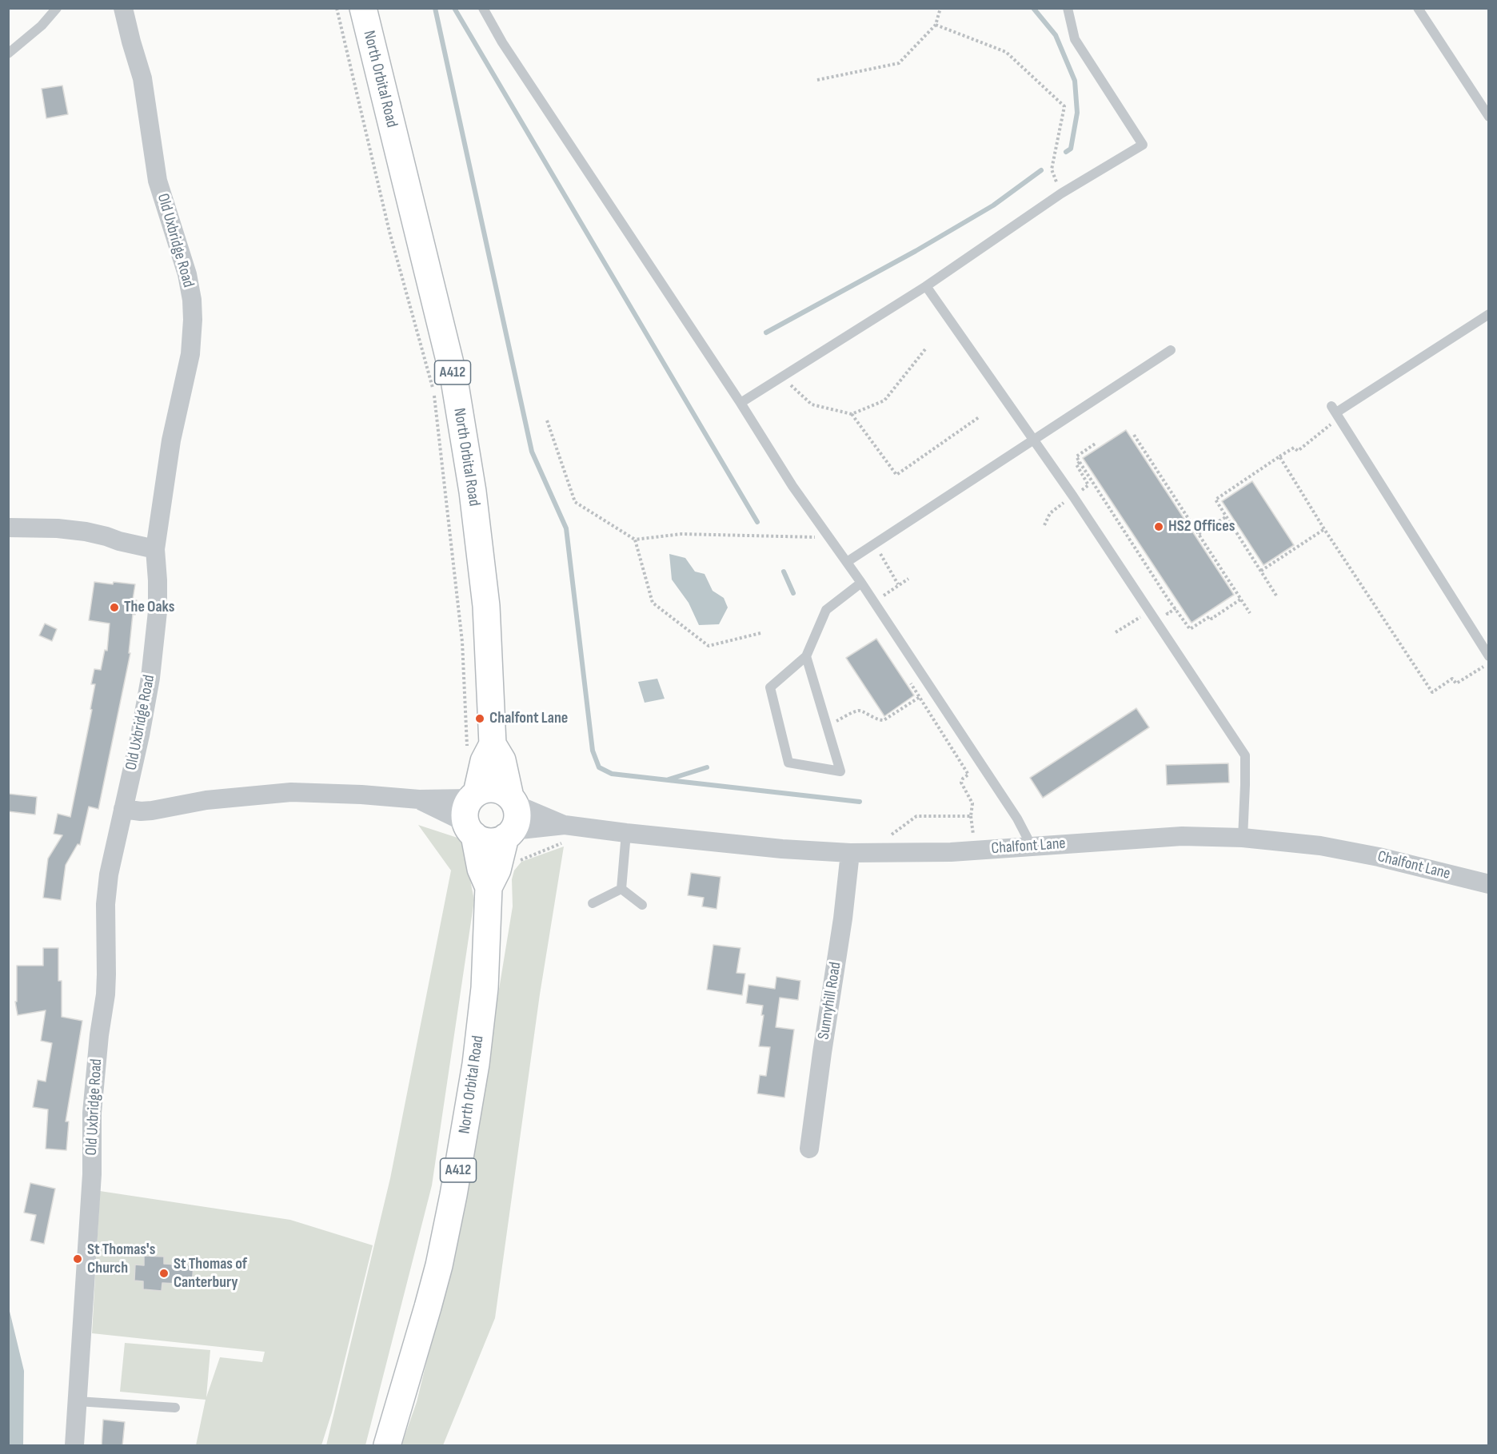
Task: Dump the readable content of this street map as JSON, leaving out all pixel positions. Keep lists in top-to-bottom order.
{
  "streets": {
    "main road": ["North Orbital Road", "A412"],
    "street": ["Old Uxbridge Road", "Chalfont Lane", "Sunnyhill Road"]
  },
  "crossings": [
    ["North Orbital Road", "Chalfont Lane"],
    ["Chalfont Lane", "Sunnyhill Road"]
  ],
  "places": [
    "HS2 Offices",
    "The Oaks",
    "Chalfont Lane",
    "St Thomas's Church",
    "St Thomas of Canterbury"
  ]
}
